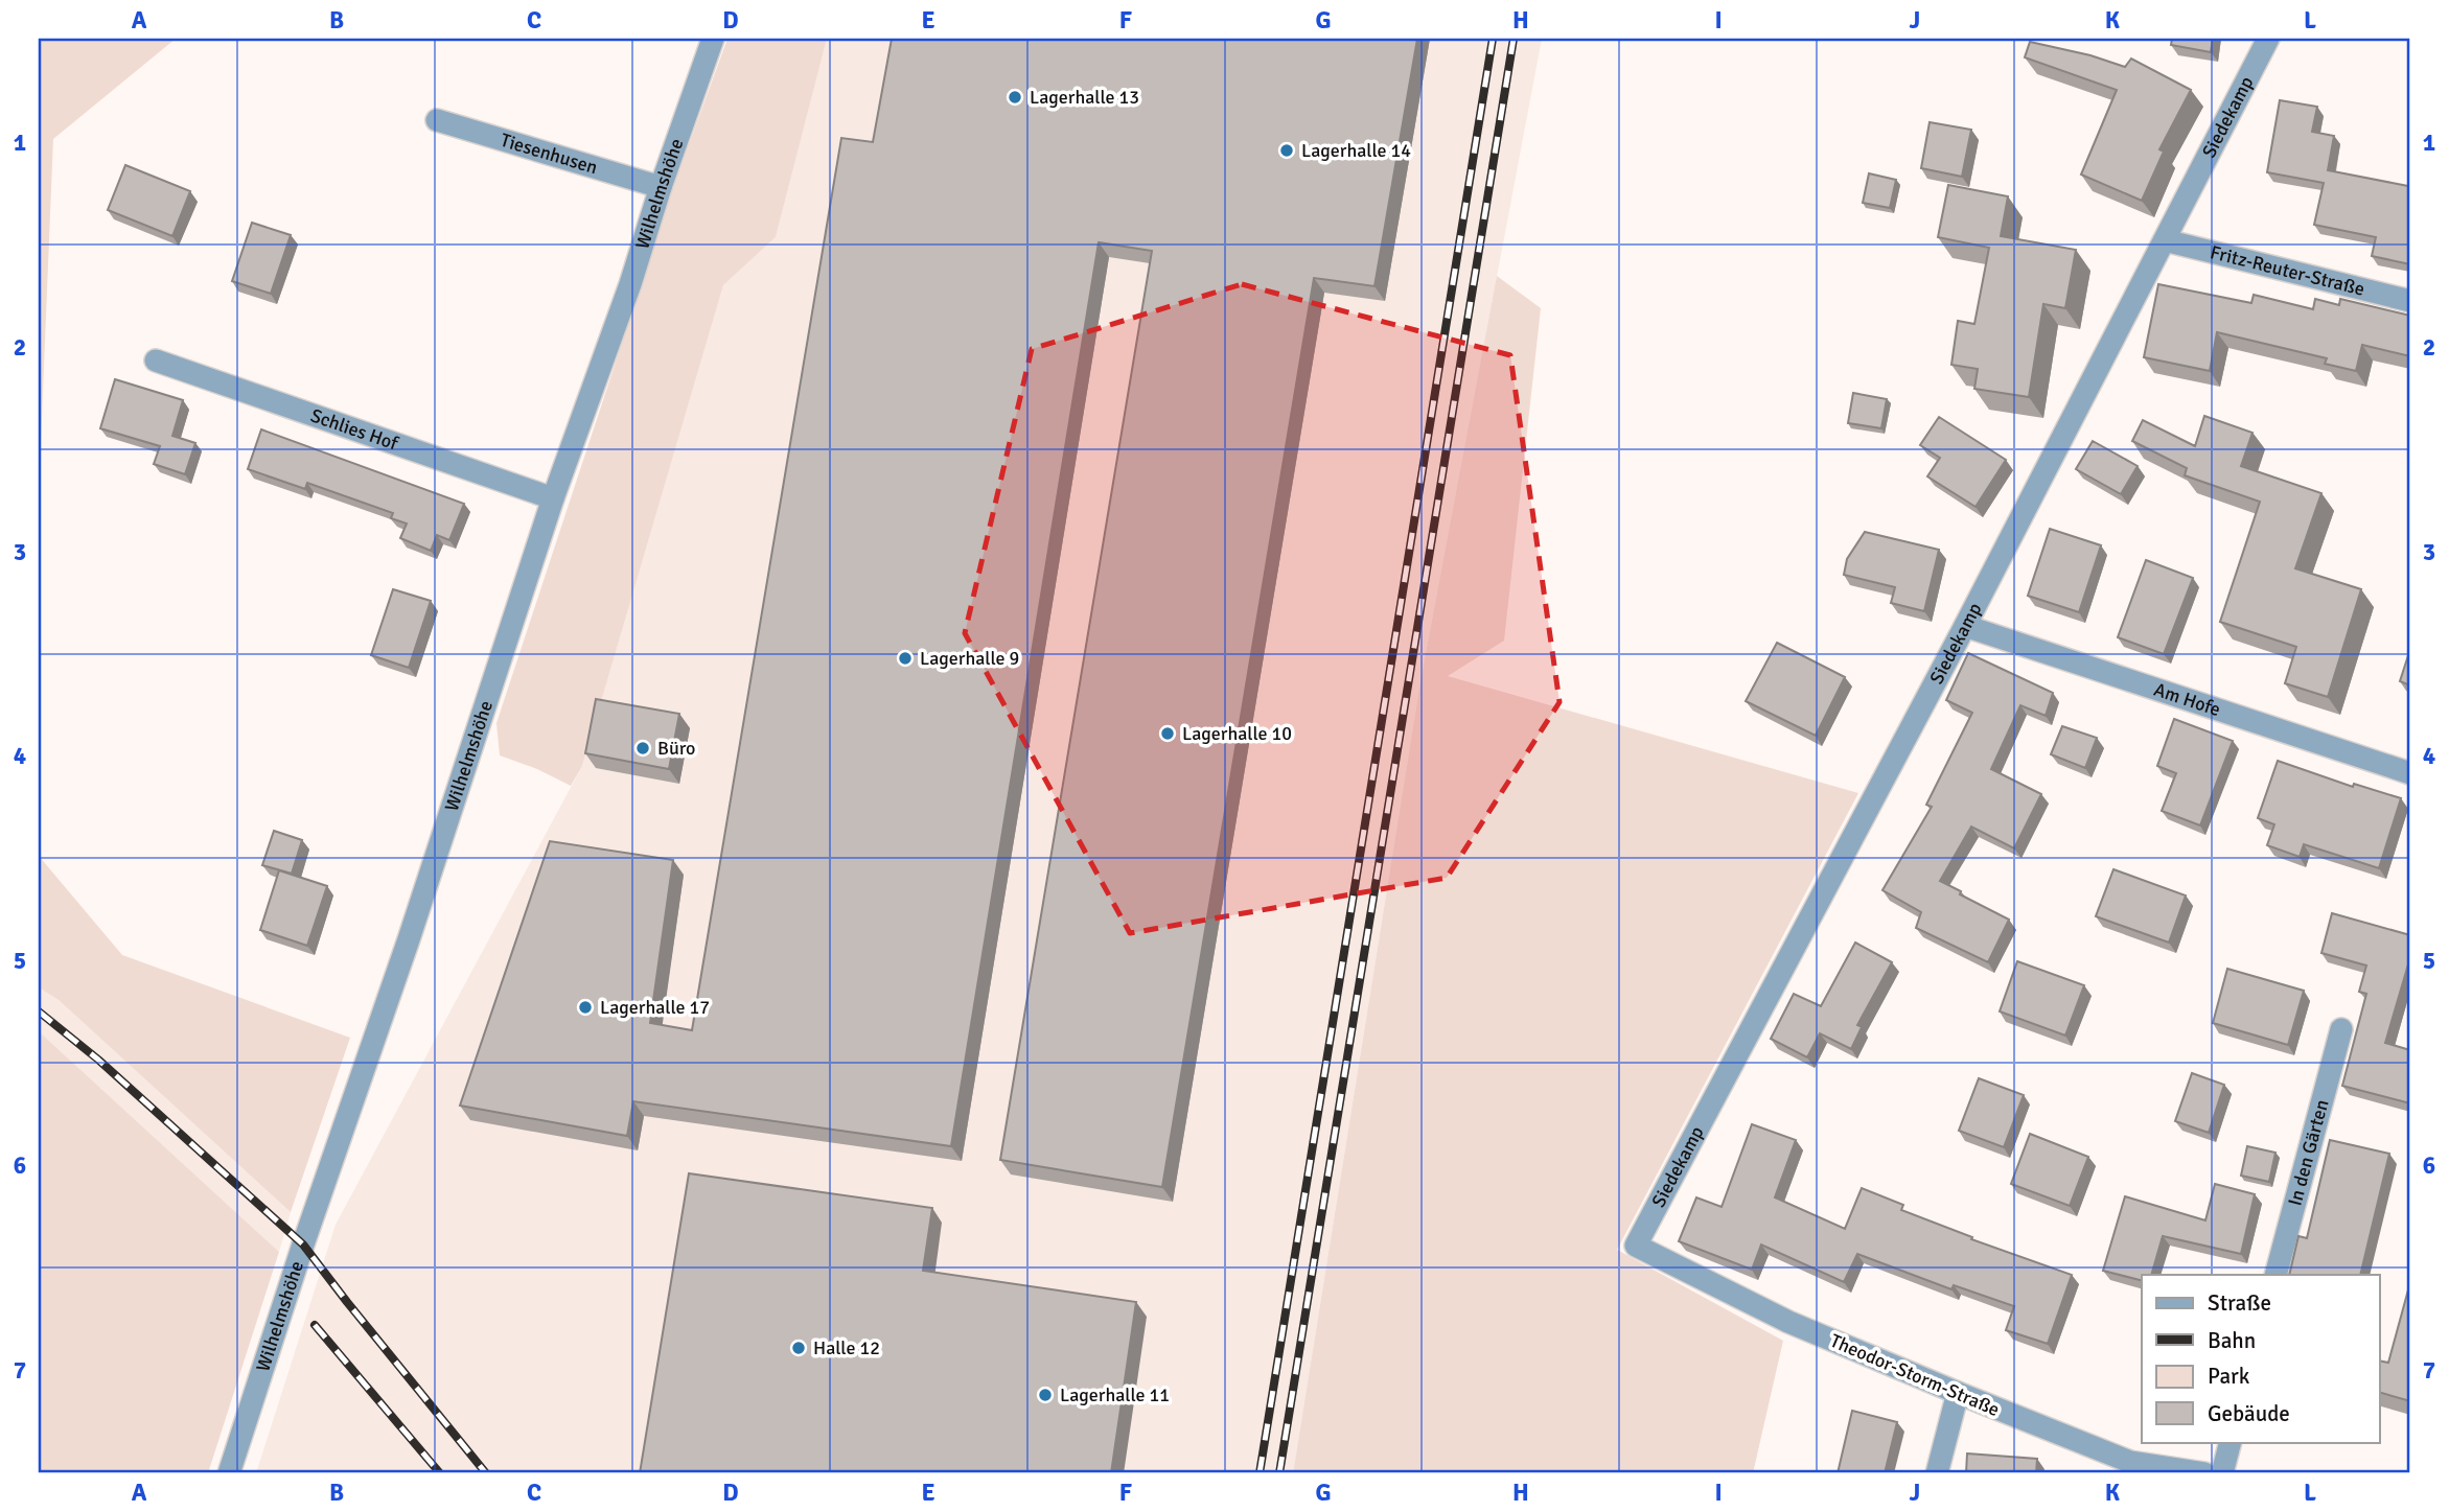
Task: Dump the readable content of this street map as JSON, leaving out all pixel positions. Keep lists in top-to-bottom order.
{
  "streets": {
    "street": [
      "Siedekamp",
      "Tiesenhusen",
      "Wilhelmshöhe",
      "Fritz-Reuter-Straße",
      "Schlies Hof",
      "Am Hofe",
      "In den Gärten",
      "Theodor-Storm-Straße"
    ]
  },
  "crossings": [
    ["Siedekamp", "Fritz-Reuter-Straße"],
    ["Siedekamp", "Am Hofe"],
    ["Siedekamp", "Theodor-Storm-Straße"],
    ["Tiesenhusen", "Wilhelmshöhe"],
    ["Wilhelmshöhe", "Schlies Hof"]
  ],
  "places": [
    "Lagerhalle 13",
    "Lagerhalle 14",
    "Lagerhalle 9",
    "Lagerhalle 10",
    "Büro",
    "Lagerhalle 17",
    "Halle 12",
    "Lagerhalle 11"
  ],
  "legend": [
    "Straße",
    "Bahn",
    "Park",
    "Gebäude"
  ],
  "grid": {
    "columns": [
      "A",
      "B",
      "C",
      "D",
      "E",
      "F",
      "G",
      "H",
      "I",
      "J",
      "K",
      "L"
    ],
    "rows": [
      "1",
      "2",
      "3",
      "4",
      "5",
      "6",
      "7"
    ]
  }
}
